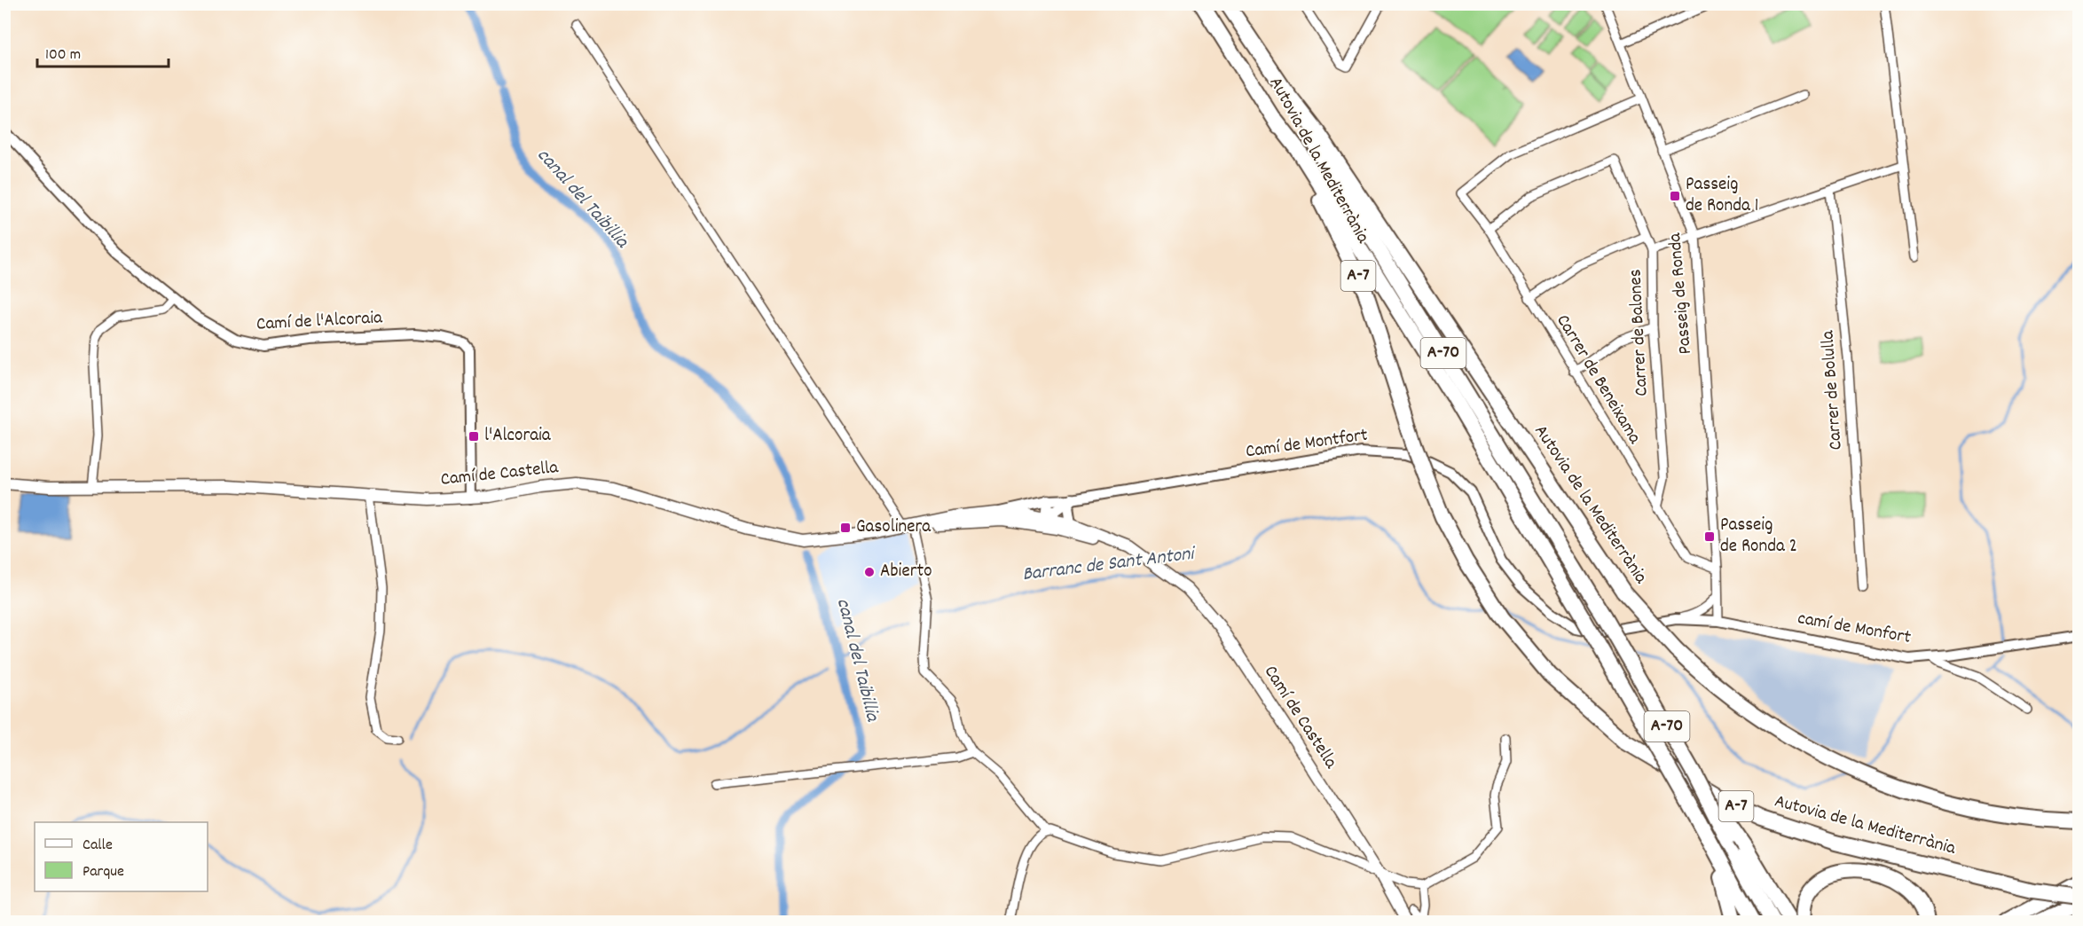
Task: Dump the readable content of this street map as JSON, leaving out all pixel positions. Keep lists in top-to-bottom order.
{
  "streets": {
    "highway": ["Autovia de la Mediterrània", "A-7", "A-70"],
    "main road": ["Camí de Castella"],
    "street": [
      "Passeig de Ronda",
      "Camí de l'Alcoraia",
      "Carrer de Balones",
      "Carrer de Beneixama",
      "Carrer de Bolulla",
      "Camí de Montfort",
      "camí de Monfort"
    ]
  },
  "crossings": [
    ["Autovia de la Mediterrània", "A-70"],
    ["Passeig de Ronda", "Carrer de Balones"],
    ["Passeig de Ronda", "Carrer de Beneixama"],
    ["Passeig de Ronda", "Camí de Montfort"],
    ["Passeig de Ronda", "camí de Monfort"],
    ["Camí de l'Alcoraia", "Camí de Castella"],
    ["Carrer de Balones", "Carrer de Beneixama"],
    ["Carrer de Balones", "Carrer de Bolulla"],
    ["Camí de Montfort", "Camí de Castella"],
    ["Camí de Montfort", "camí de Monfort"]
  ],
  "water": ["canal del Taibillia", "Barranc de Sant Antoni"],
  "places": {
    "transit": [
      "Passeig de Ronda 1",
      "l'Alcoraia",
      "Gasolinera",
      "Passeig de Ronda 2"
    ],
    "other": ["Abierto"]
  },
  "legend": ["Calle", "Parque"],
  "scale_bar": "100 m"
}
